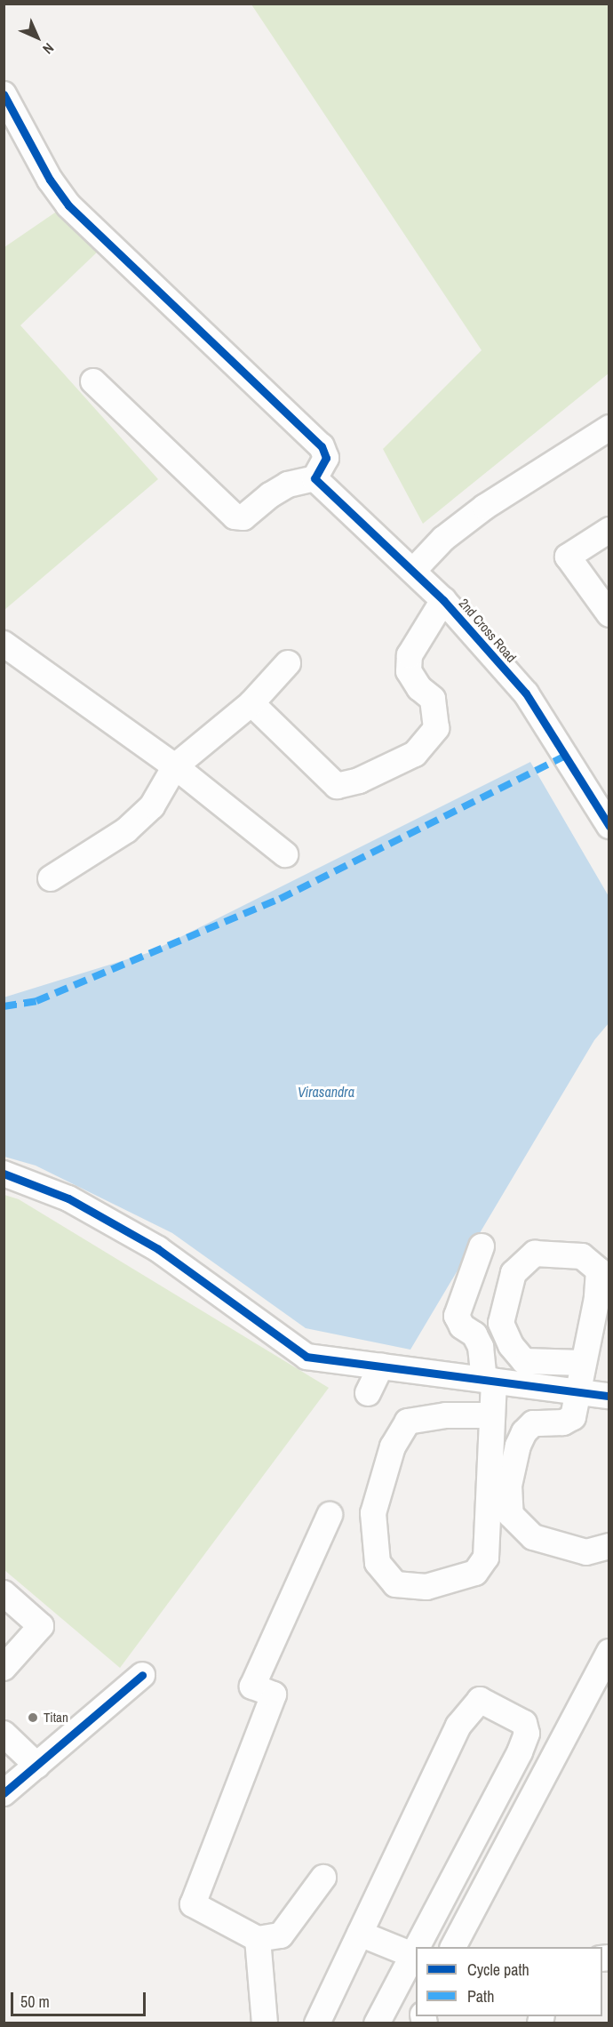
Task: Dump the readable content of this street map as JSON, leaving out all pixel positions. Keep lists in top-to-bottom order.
{
  "streets": {
    "street": ["2nd Cross Road"]
  },
  "water": ["Virasandra"],
  "places": ["Titan"],
  "legend": ["Cycle path", "Path"],
  "scale_bar": "50 m",
  "north": "bottom right"
}
